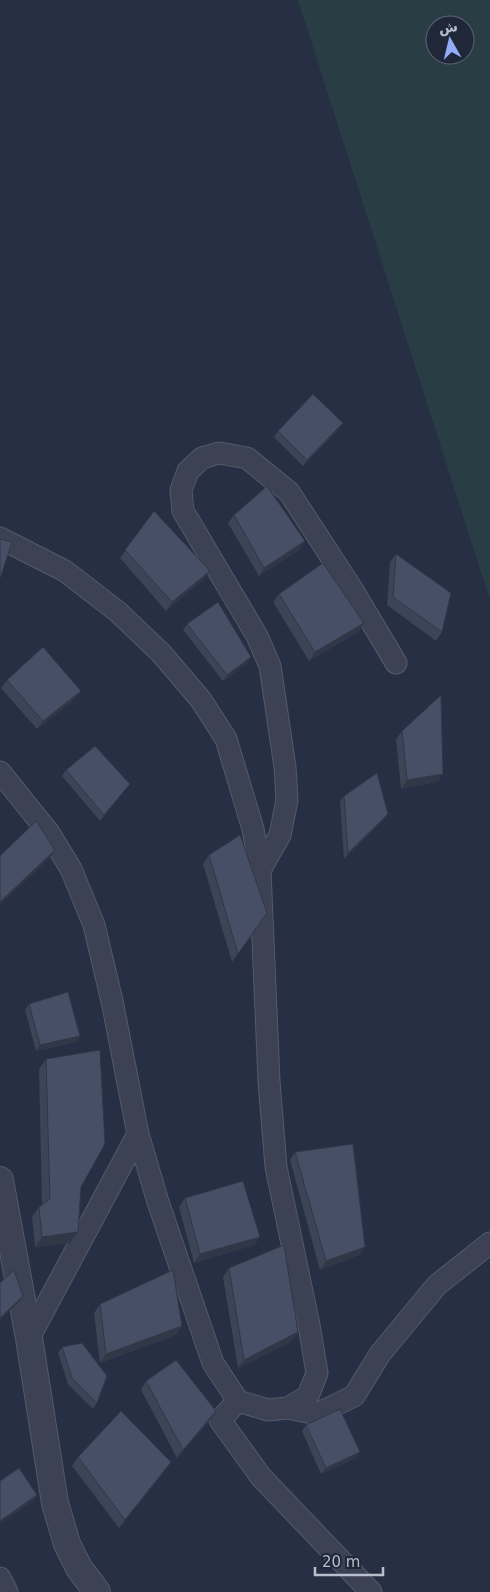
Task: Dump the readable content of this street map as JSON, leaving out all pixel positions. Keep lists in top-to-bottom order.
{
  "scale_bar": "20 m",
  "north": "top"
}
